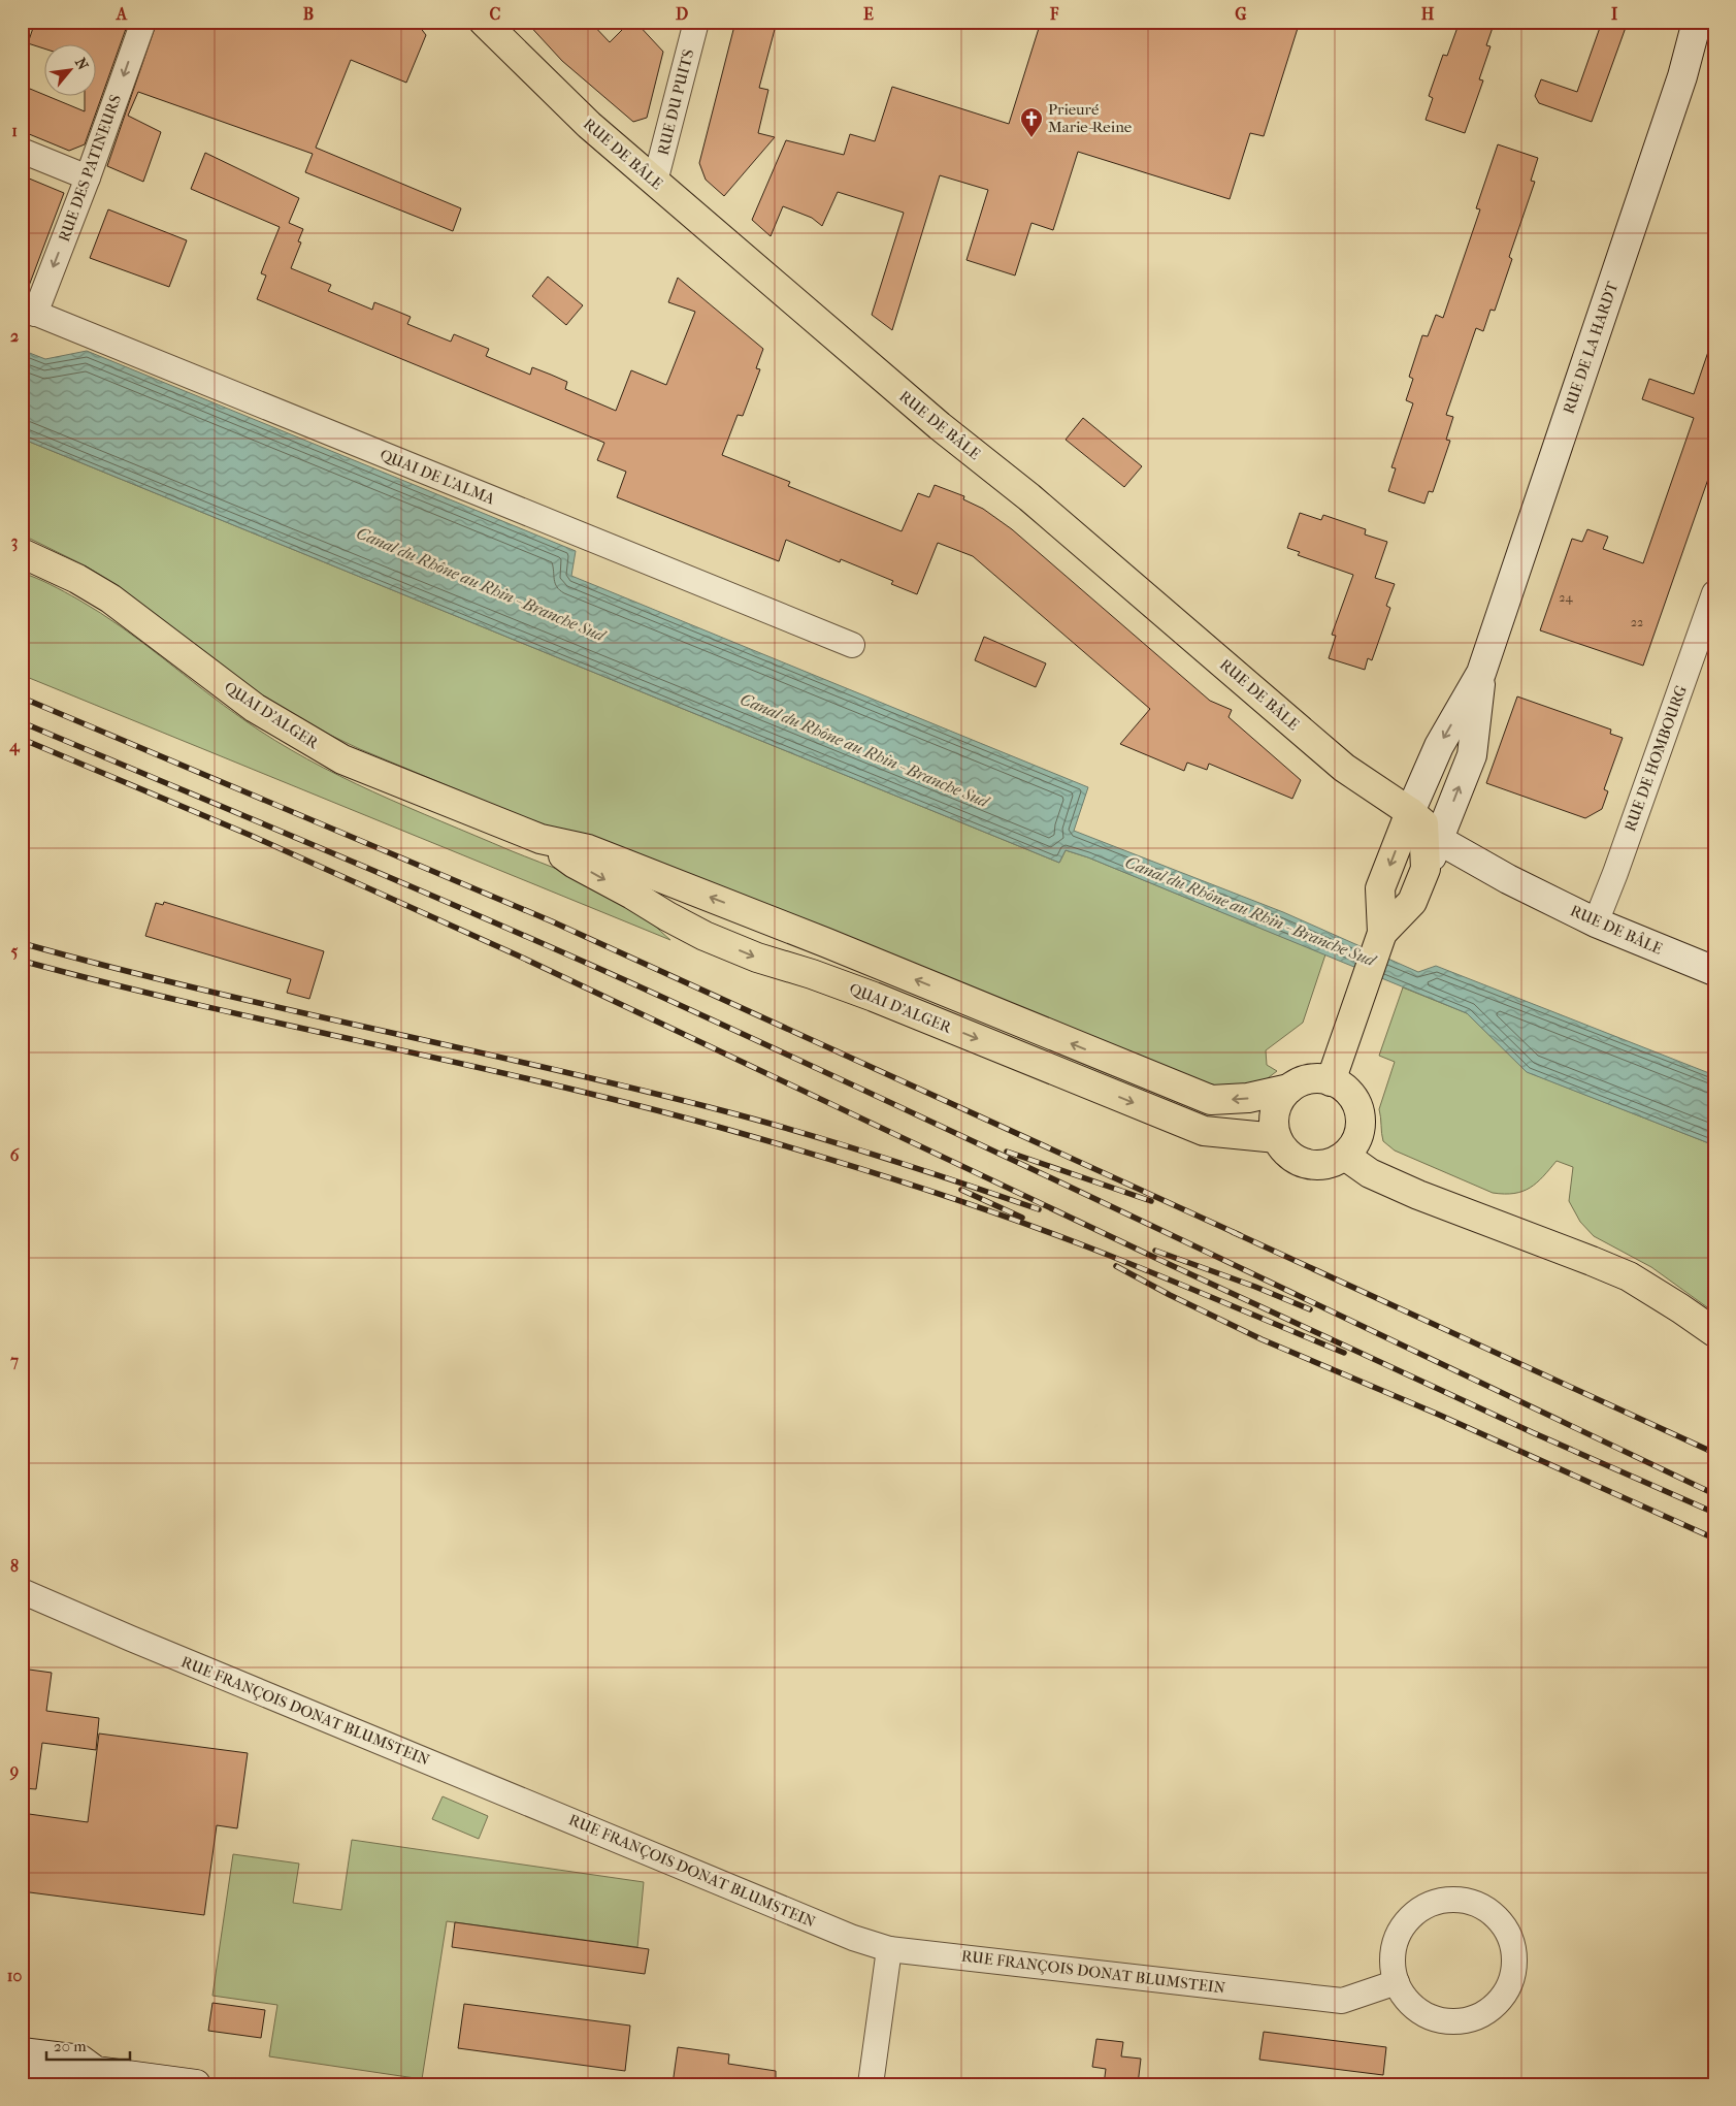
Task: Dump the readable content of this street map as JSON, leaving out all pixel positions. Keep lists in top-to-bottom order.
{
  "streets": {
    "main road": ["RUE DE BÂLE", "RUE DE LA HARDT", "QUAI D'ALGER"],
    "street": [
      "RUE DU PUITS",
      "RUE DES PATINEURS",
      "QUAI DE L'ALMA",
      "RUE DE HOMBOURG",
      "RUE FRANÇOIS DONAT BLUMSTEIN"
    ]
  },
  "crossings": [
    ["RUE DU PUITS", "RUE DE BÂLE"],
    ["RUE DE BÂLE", "RUE DE LA HARDT"],
    ["RUE DE BÂLE", "RUE DE HOMBOURG"],
    ["RUE DES PATINEURS", "QUAI DE L'ALMA"]
  ],
  "one_way": ["RUE DES PATINEURS"],
  "water": ["Canal du Rhône au Rhin - Branche Sud"],
  "places": {
    "church": ["Prieuré Marie-Reine"]
  },
  "house_numbers": ["24", "22"],
  "scale_bar": "20 m",
  "north": "top right",
  "grid": {
    "columns": [
      "A",
      "B",
      "C",
      "D",
      "E",
      "F",
      "G",
      "H",
      "I"
    ],
    "rows": [
      "1",
      "2",
      "3",
      "4",
      "5",
      "6",
      "7",
      "8",
      "9",
      "10"
    ]
  }
}
